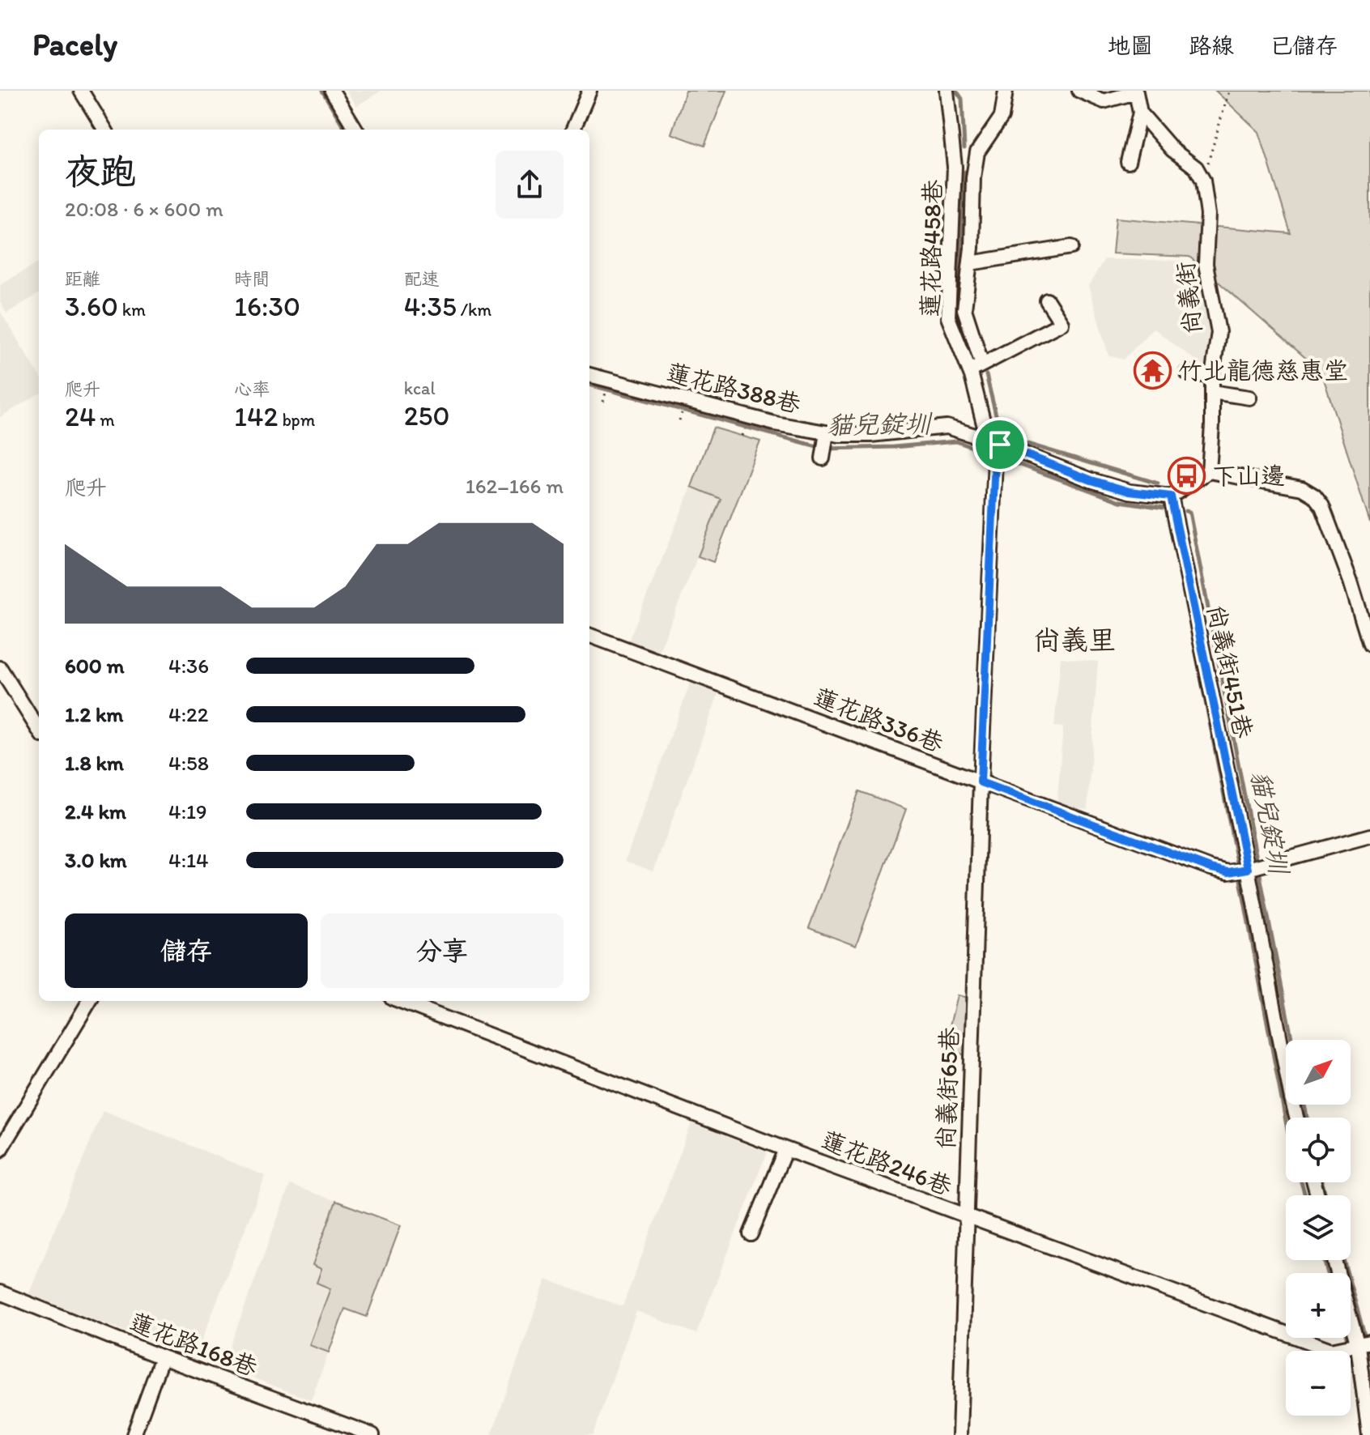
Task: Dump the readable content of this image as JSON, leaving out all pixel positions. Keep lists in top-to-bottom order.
{
  "streets": {
    "street": [
      "蓮花路458巷",
      "尚義街",
      "蓮花路388巷",
      "尚義街451巷",
      "蓮花路336巷",
      "尚義街65巷",
      "蓮花路246巷",
      "蓮花路168巷"
    ]
  },
  "crossings": [
    ["蓮花路458巷", "蓮花路388巷"],
    ["蓮花路458巷", "尚義街65巷"],
    ["蓮花路388巷", "尚義街451巷"],
    ["蓮花路388巷", "尚義街65巷"],
    ["尚義街451巷", "蓮花路336巷"],
    ["蓮花路336巷", "尚義街65巷"],
    ["尚義街65巷", "蓮花路246巷"]
  ],
  "districts": ["尚義里"],
  "water": ["貓兒錠圳"],
  "places": {
    "temple": ["竹北龍德慈惠堂"],
    "bus stop": ["下山邊"]
  },
  "north": "top right",
  "page": {
    "header": "Pacely",
    "nav": ["地圖", "路線", "已儲存"],
    "heading": ["夜跑", "20:08 · 6 × 600 m"],
    "stats": [
      ["距離", "3.60 km"],
      ["時間", "16:30"],
      ["配速", "4:35 /km"],
      ["爬升", "24 m"],
      ["心率", "142 bpm"],
      ["kcal", "250"]
    ],
    "chart": ["爬升", "162–166 m"],
    "list": [
      {
        "name": "600 m",
        "note": "4:36"
      },
      {
        "name": "1.2 km",
        "note": "4:22"
      },
      {
        "name": "1.8 km",
        "note": "4:58"
      },
      {
        "name": "2.4 km",
        "note": "4:19"
      },
      {
        "name": "3.0 km",
        "note": "4:14"
      }
    ],
    "buttons": ["儲存", "分享"],
    "map_buttons": ["+", "−"]
  }
}
